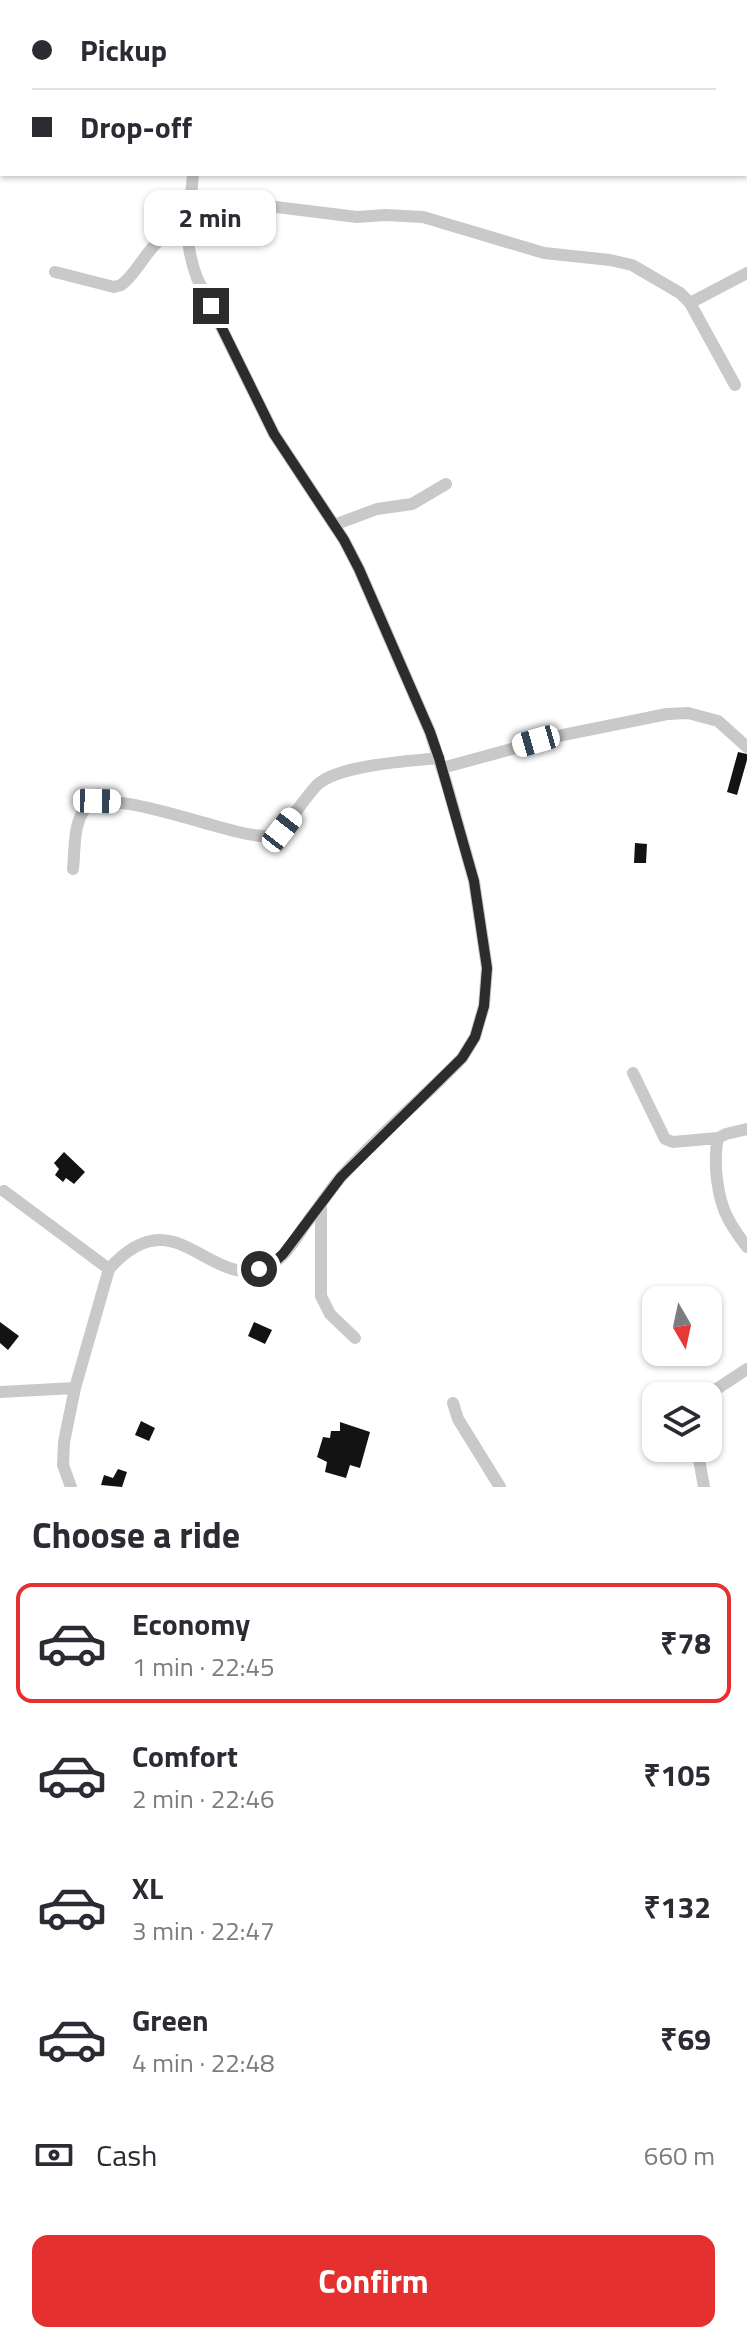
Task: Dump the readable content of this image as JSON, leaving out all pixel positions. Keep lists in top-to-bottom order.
{
  "north": "bottom",
  "page": {
    "banner": ["Pickup", "Drop-off"],
    "bubble": "2 min",
    "heading": "Choose a ride",
    "list": [
      {
        "name": "Economy",
        "note": "1 min · 22:45",
        "value": "₹78"
      },
      {
        "name": "Comfort",
        "note": "2 min · 22:46",
        "value": "₹105"
      },
      {
        "name": "XL",
        "note": "3 min · 22:47",
        "value": "₹132"
      },
      {
        "name": "Green",
        "note": "4 min · 22:48",
        "value": "₹69"
      }
    ],
    "pay": ["Cash", "660 m"],
    "buttons": "Confirm"
  }
}
